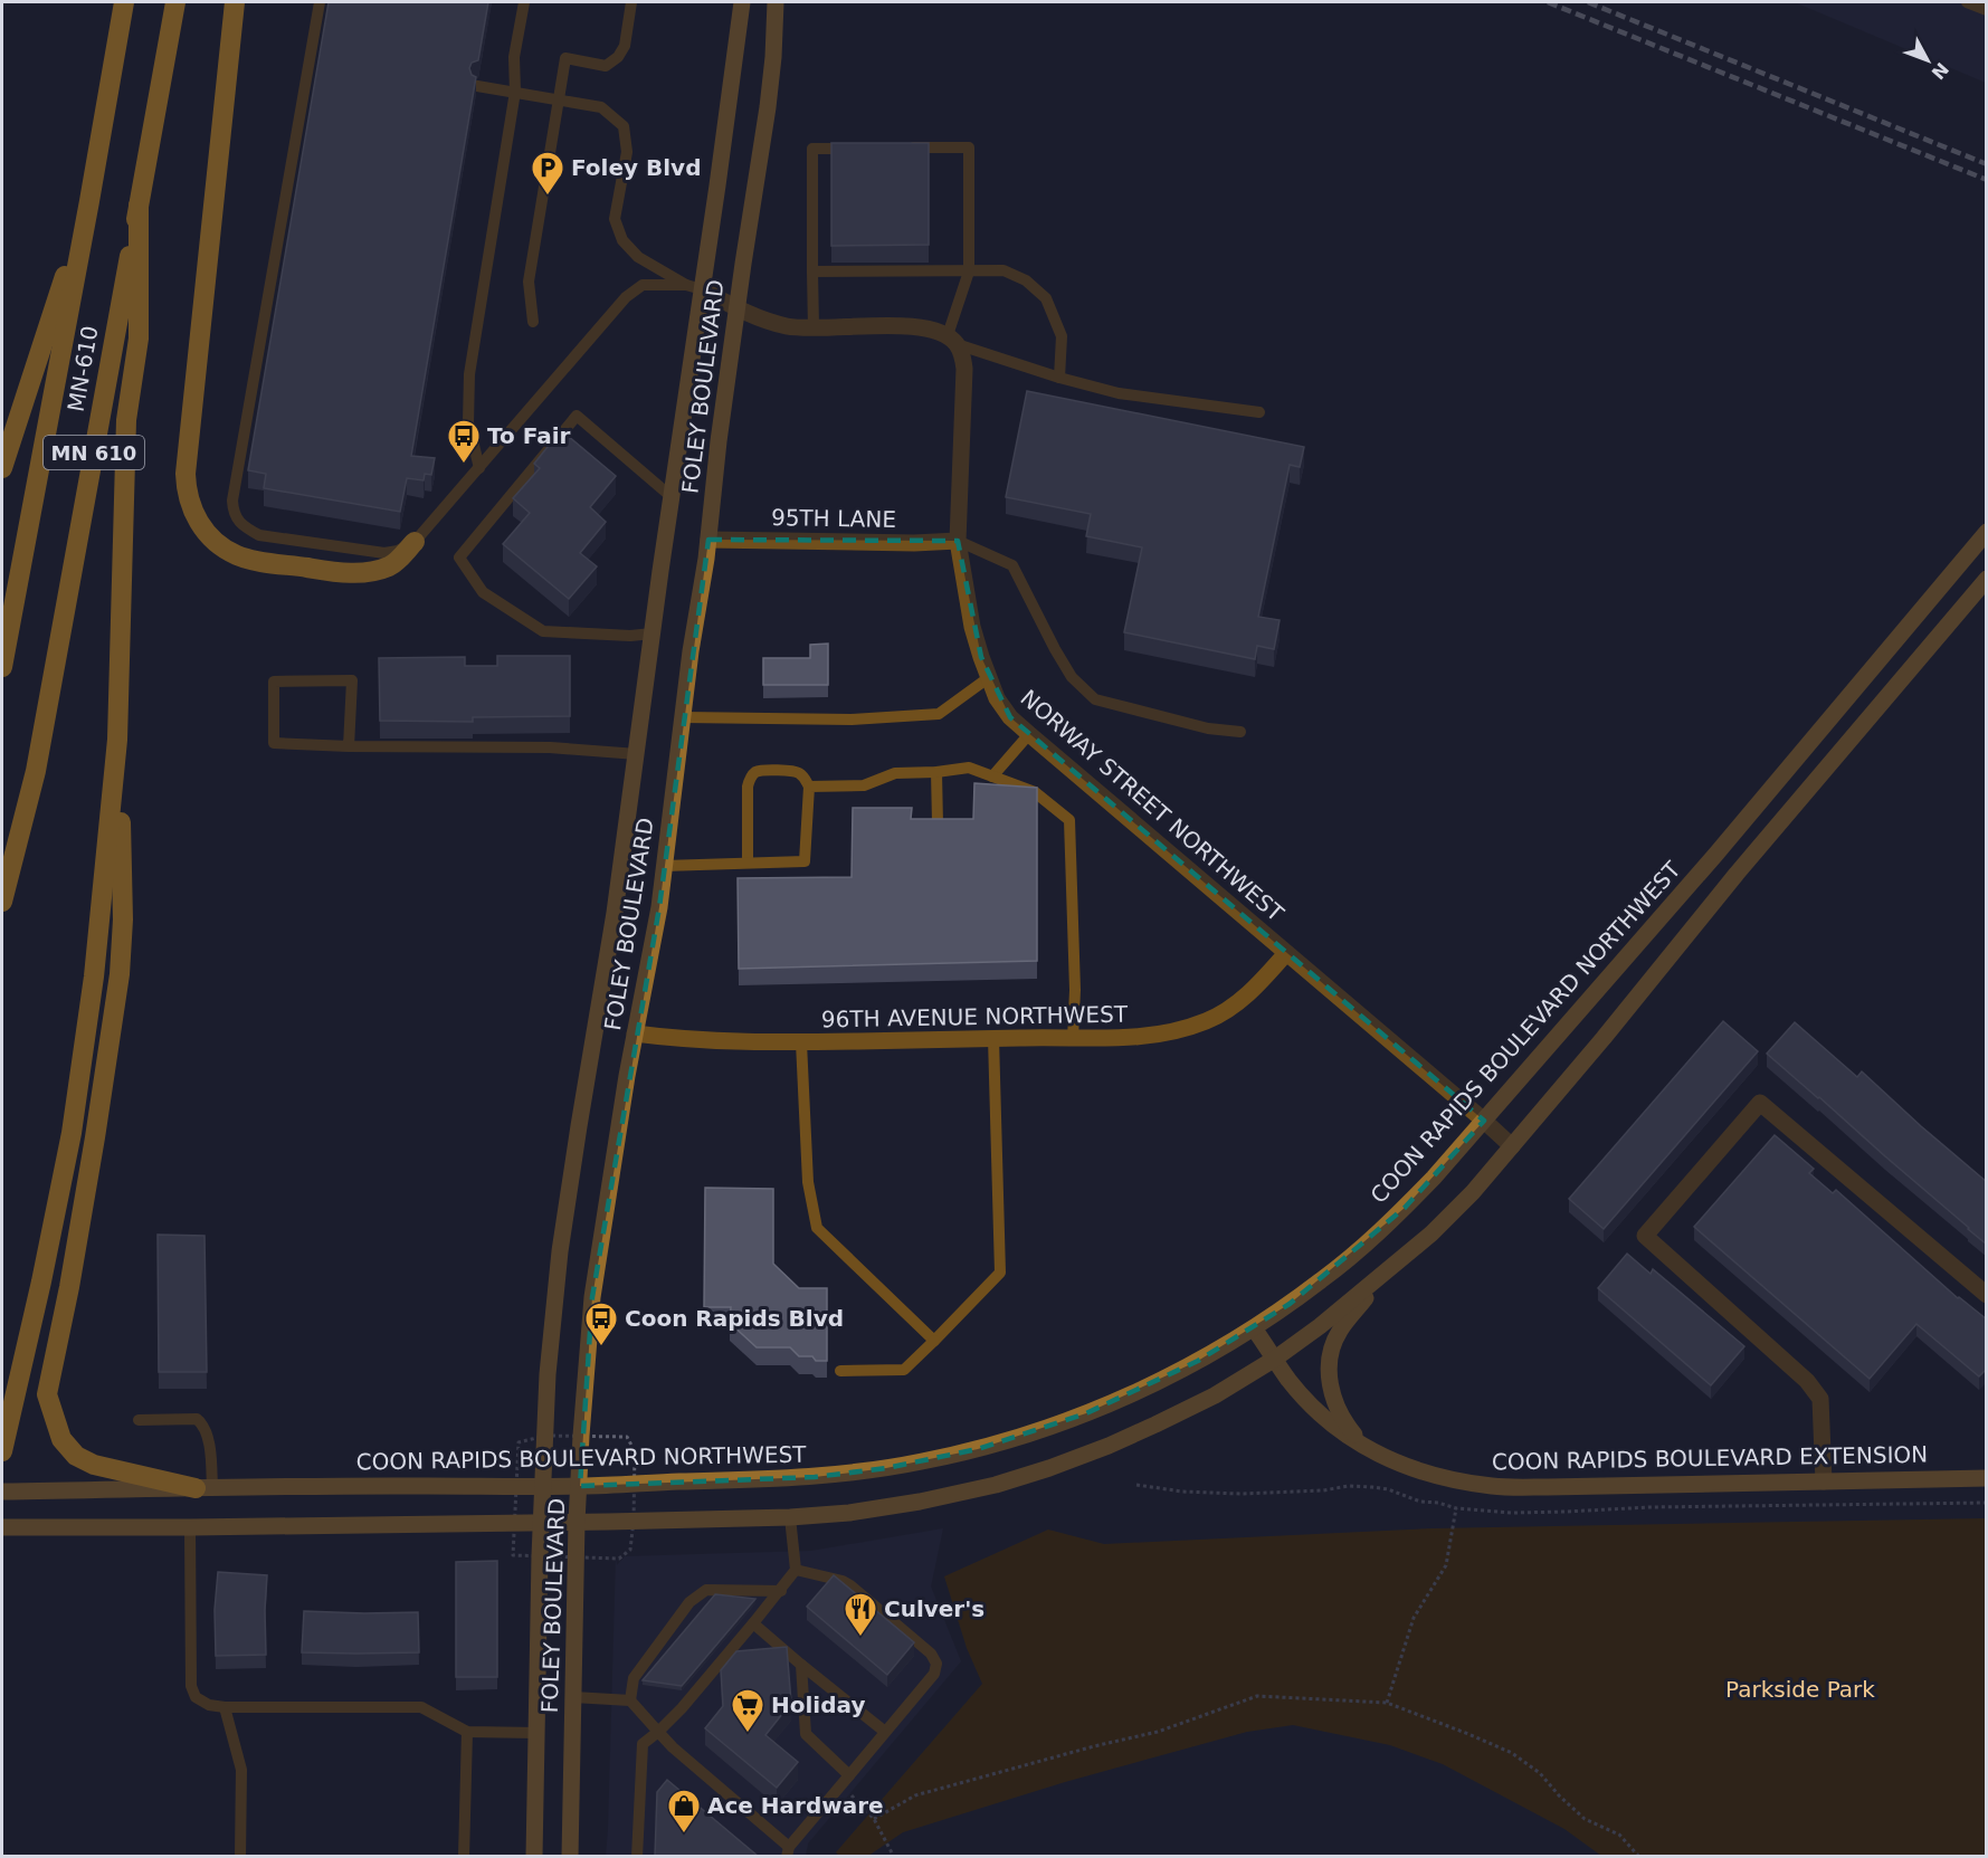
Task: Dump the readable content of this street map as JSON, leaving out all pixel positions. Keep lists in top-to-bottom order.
{
  "streets": {
    "highway": ["MN-610", "MN 610"],
    "main road": ["FOLEY BOULEVARD", "COON RAPIDS BOULEVARD NORTHWEST", "COON RAPIDS BOULEVARD EXTENSION"],
    "street": ["95TH LANE", "NORWAY STREET NORTHWEST", "96TH AVENUE NORTHWEST"]
  },
  "crossings": [
    ["FOLEY BOULEVARD", "95TH LANE"],
    ["FOLEY BOULEVARD", "96TH AVENUE NORTHWEST"],
    ["FOLEY BOULEVARD", "COON RAPIDS BOULEVARD NORTHWEST"],
    ["95TH LANE", "NORWAY STREET NORTHWEST"],
    ["NORWAY STREET NORTHWEST", "96TH AVENUE NORTHWEST"],
    ["NORWAY STREET NORTHWEST", "COON RAPIDS BOULEVARD NORTHWEST"],
    ["COON RAPIDS BOULEVARD NORTHWEST", "COON RAPIDS BOULEVARD EXTENSION"]
  ],
  "parks": ["Parkside Park"],
  "places": {
    "parking": ["Foley Blvd"],
    "bus stop": ["To Fair", "Coon Rapids Blvd"],
    "restaurant": ["Culver's"],
    "supermarket": ["Holiday"],
    "shop": ["Ace Hardware"]
  },
  "north": "bottom right"
}
